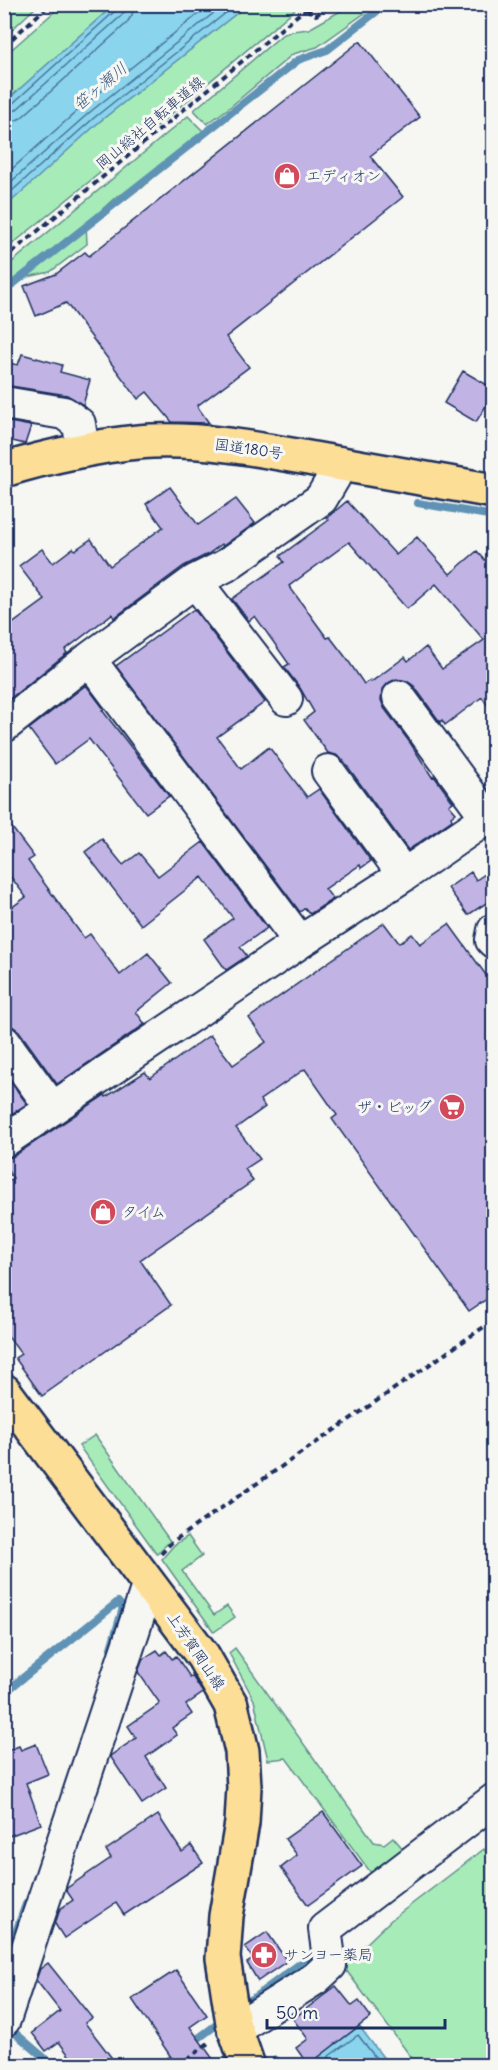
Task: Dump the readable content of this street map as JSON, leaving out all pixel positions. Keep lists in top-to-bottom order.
{
  "streets": {
    "main road": ["国道180号", "上芳賀岡山線"],
    "path": ["岡山総社自転車道線"]
  },
  "water": ["笹ヶ瀬川"],
  "places": {
    "shop": ["エディオン", "タイム"],
    "supermarket": ["ザ・ビッグ"],
    "pharmacy": ["サンヨー薬局"]
  },
  "scale_bar": "50 m"
}
